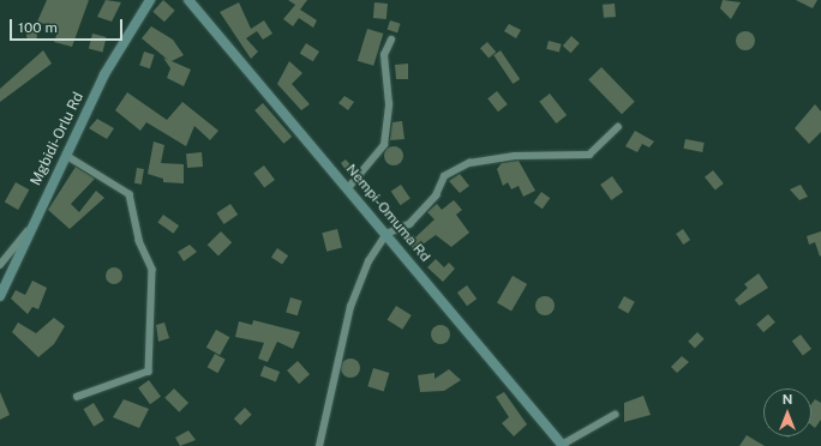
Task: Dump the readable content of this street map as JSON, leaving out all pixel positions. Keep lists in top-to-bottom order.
{
  "streets": {
    "street": ["Mgbidi-Orlu Rd", "Nempi-Omuma Rd"]
  },
  "scale_bar": "100 m",
  "north": "top"
}
